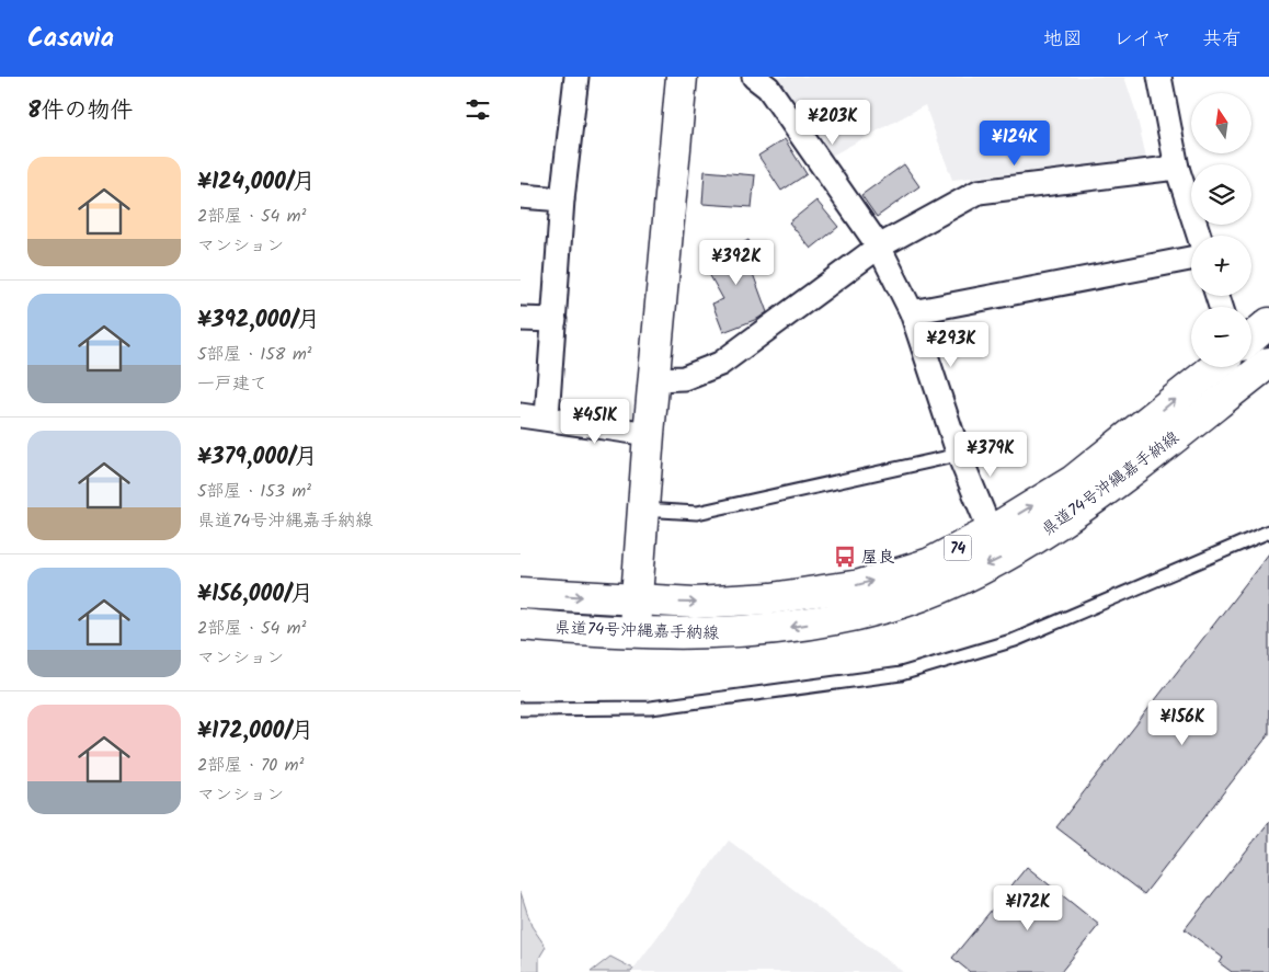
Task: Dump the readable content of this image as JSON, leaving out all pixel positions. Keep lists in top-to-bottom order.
{
  "streets": {
    "main road": ["県道74号沖縄嘉手納線", "74"]
  },
  "places": {
    "bus stop": ["屋良"]
  },
  "north": "top",
  "page": {
    "header": "Casavia",
    "nav": ["地図", "レイヤ", "共有"],
    "heading": "8件の物件",
    "map_buttons": ["+", "−"],
    "price": [
      "¥203K",
      "¥124K",
      "¥392K",
      "¥293K",
      "¥451K",
      "¥379K",
      "¥156K",
      "¥172K"
    ],
    "list": [
      {
        "name": "¥124,000/月",
        "note": "2部屋 · 54 m² · マンション"
      },
      {
        "name": "¥392,000/月",
        "note": "5部屋 · 158 m² · 一戸建て"
      },
      {
        "name": "¥379,000/月",
        "note": "5部屋 · 153 m² · 県道74号沖縄嘉手納線"
      },
      {
        "name": "¥156,000/月",
        "note": "2部屋 · 54 m² · マンション"
      },
      {
        "name": "¥172,000/月",
        "note": "2部屋 · 70 m² · マンション"
      }
    ]
  }
}
